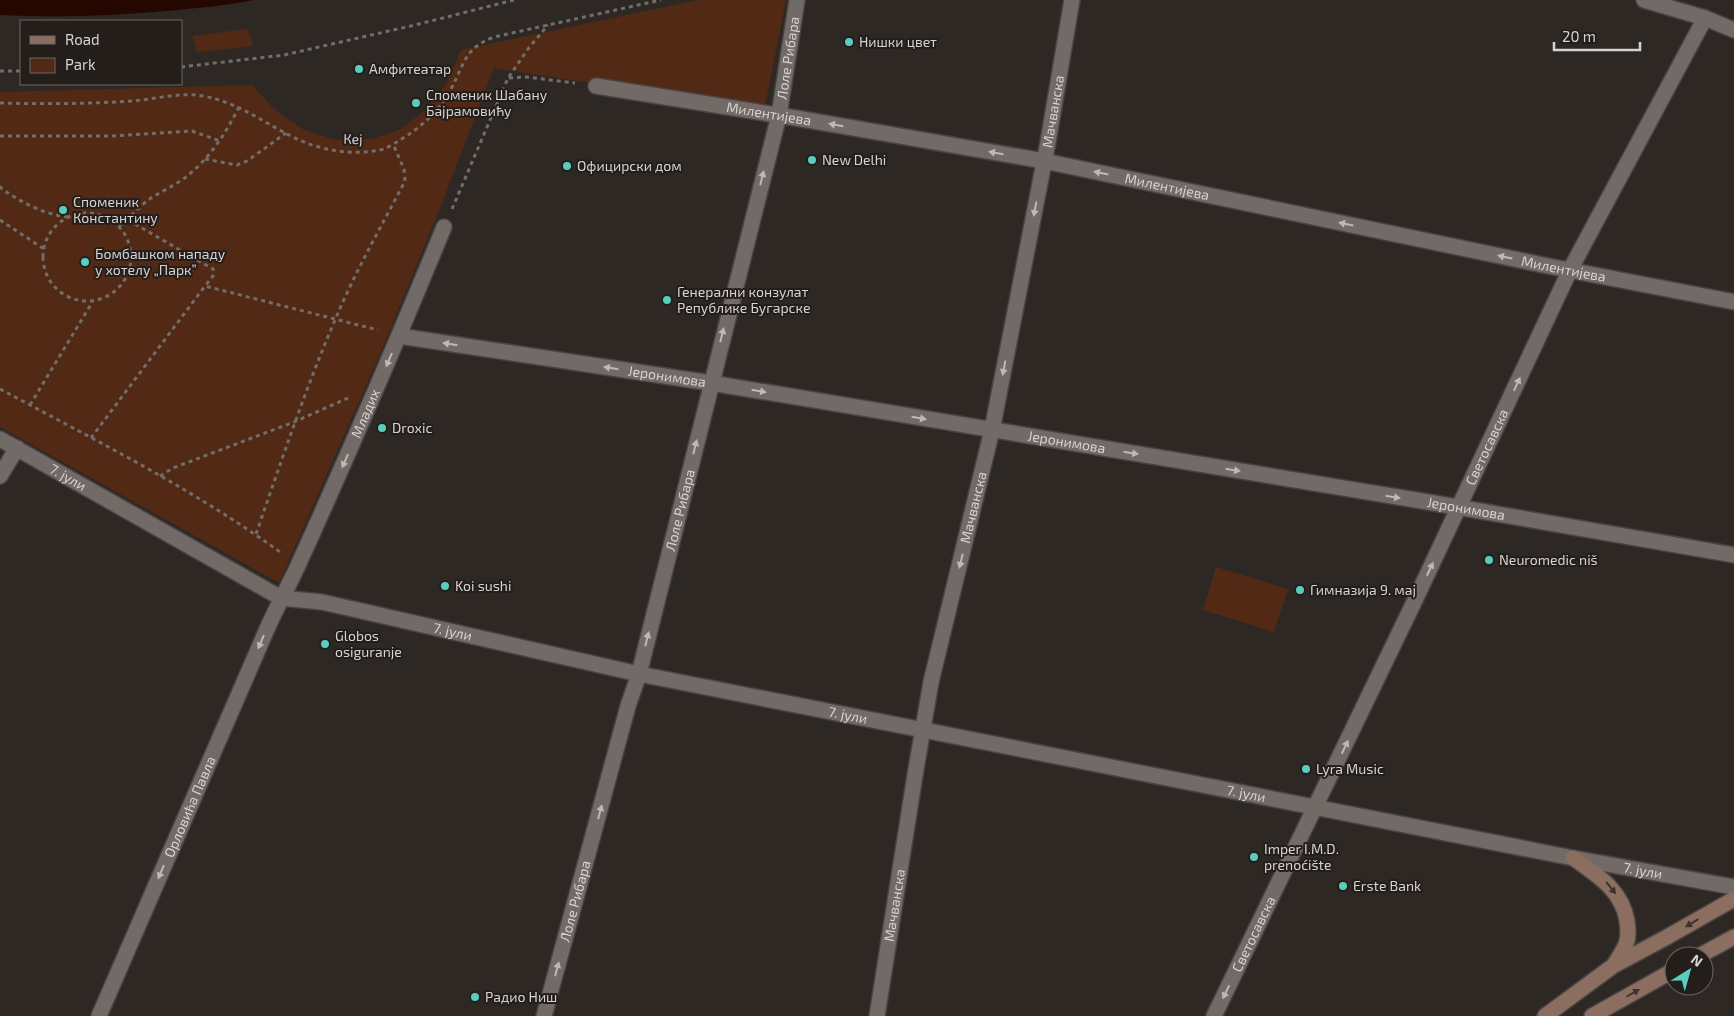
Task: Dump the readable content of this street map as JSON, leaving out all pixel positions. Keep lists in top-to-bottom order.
{
  "streets": {
    "street": [
      "Лоле Рибара",
      "Мачванска",
      "Милентијева",
      "Јеронимова",
      "Младих",
      "Светосавска",
      "7. јули",
      "Орловића Павла"
    ],
    "path": ["Кеј"]
  },
  "crossings": [
    ["Лоле Рибара", "Милентијева"],
    ["Лоле Рибара", "Јеронимова"],
    ["Лоле Рибара", "7. јули"],
    ["Мачванска", "Милентијева"],
    ["Мачванска", "Јеронимова"],
    ["Мачванска", "7. јули"],
    ["Милентијева", "Светосавска"],
    ["Јеронимова", "Младих"],
    ["Јеронимова", "Светосавска"],
    ["Младих", "7. јули"],
    ["Младих", "Орловића Павла"],
    ["Светосавска", "7. јули"],
    ["7. јули", "Орловића Павла"]
  ],
  "one_way": [
    "Лоле Рибара",
    "Мачванска",
    "Милентијева",
    "Младих",
    "Орловића Павла"
  ],
  "places": [
    "Нишки цвет",
    "Амфитеатар",
    "Споменик Шабану Бајрамовићу",
    "New Delhi",
    "Официрски дом",
    "Споменик Константину",
    "Бомбашком нападу у хотелу „Парк”",
    "Генерални конзулат Републике Бугарске",
    "Droxic",
    "Neuromedic niš",
    "Koi sushi",
    "Гимназија 9. мај",
    "Globos osiguranje",
    "Lyra Music",
    "Imper I.M.D. prenoćište",
    "Erste Bank",
    "Радио Ниш"
  ],
  "legend": ["Road", "Park"],
  "scale_bar": "20 m",
  "north": "top right"
}
